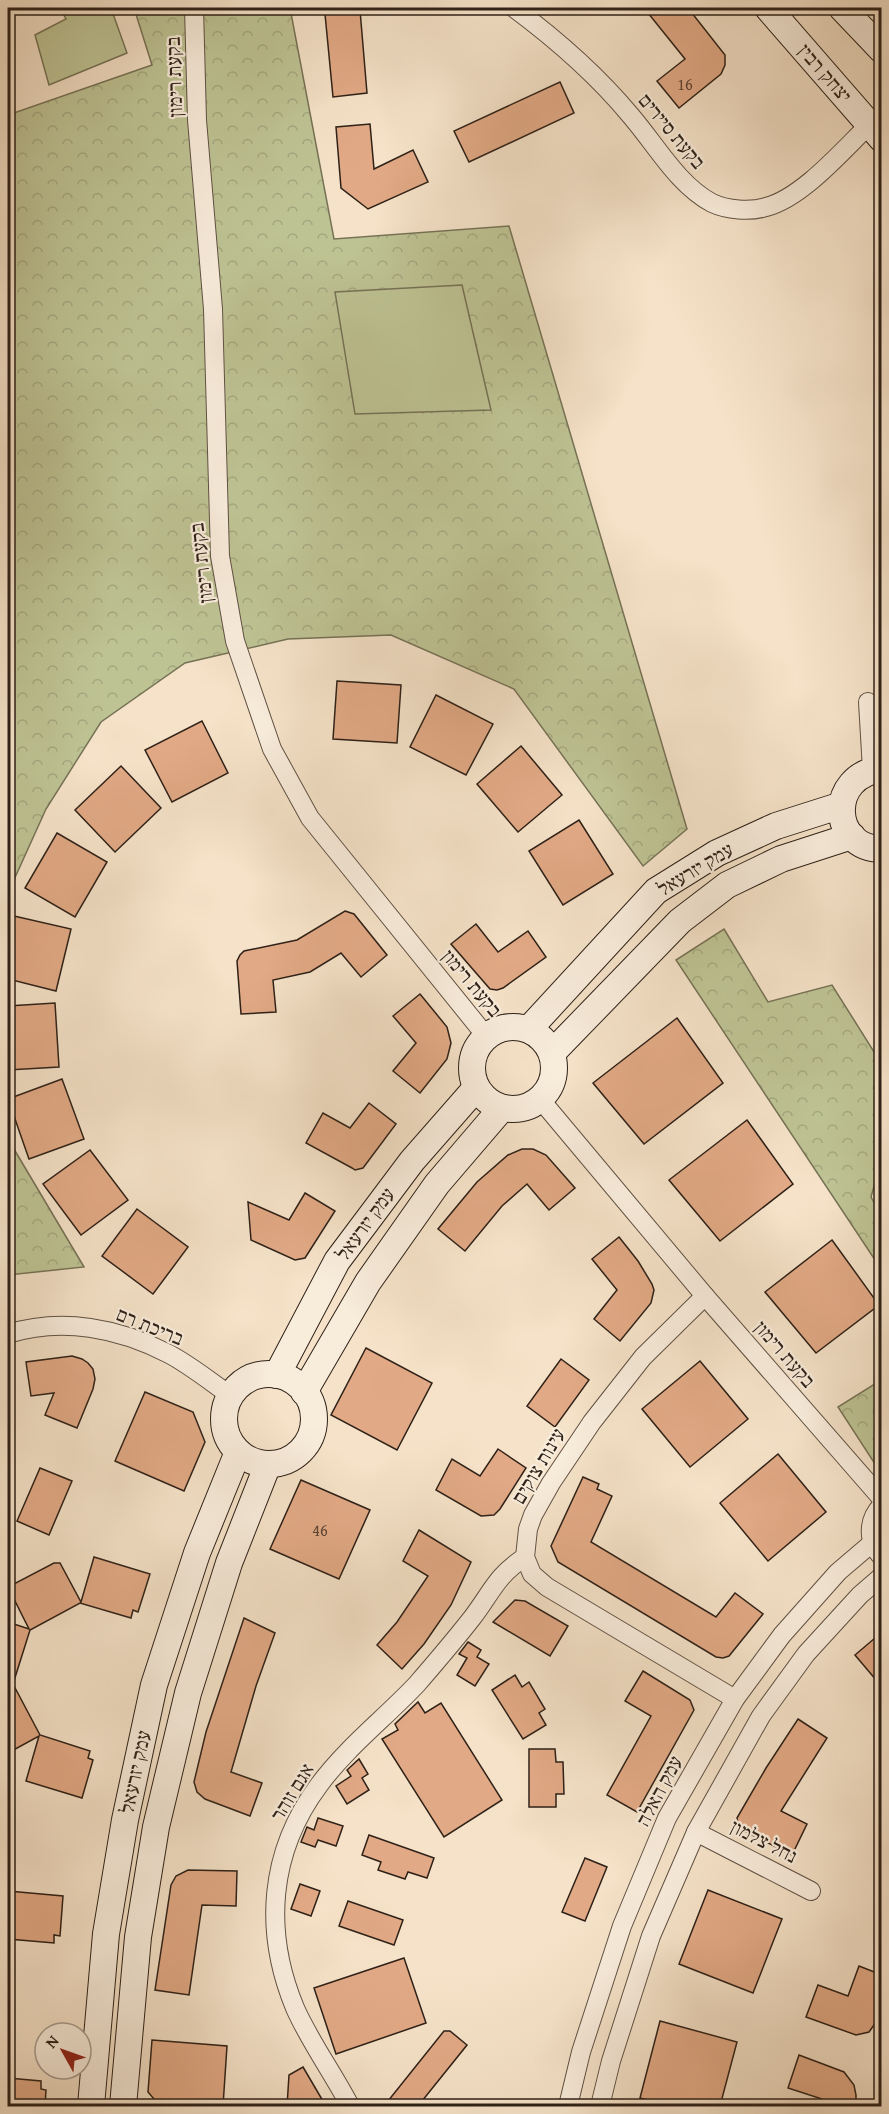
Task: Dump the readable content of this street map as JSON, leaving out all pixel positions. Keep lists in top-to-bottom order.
{
  "streets": {
    "main road": ["יצחק רבין", "עמק יזרעאל"],
    "street": [
      "בקעת רימון",
      "בקעת סיירים",
      "בריכת רם",
      "עינות צוקים",
      "עמק האלה",
      "אגם זוהר",
      "נחל צלמון"
    ]
  },
  "crossings": [
    ["יצחק רבין", "בקעת סיירים"],
    ["בקעת רימון", "עמק יזרעאל"],
    ["בקעת רימון", "עינות צוקים"],
    ["עמק יזרעאל", "בריכת רם"],
    ["עינות צוקים", "אגם זוהר"]
  ],
  "house_numbers": ["16", "46"],
  "north": "top left"
}
